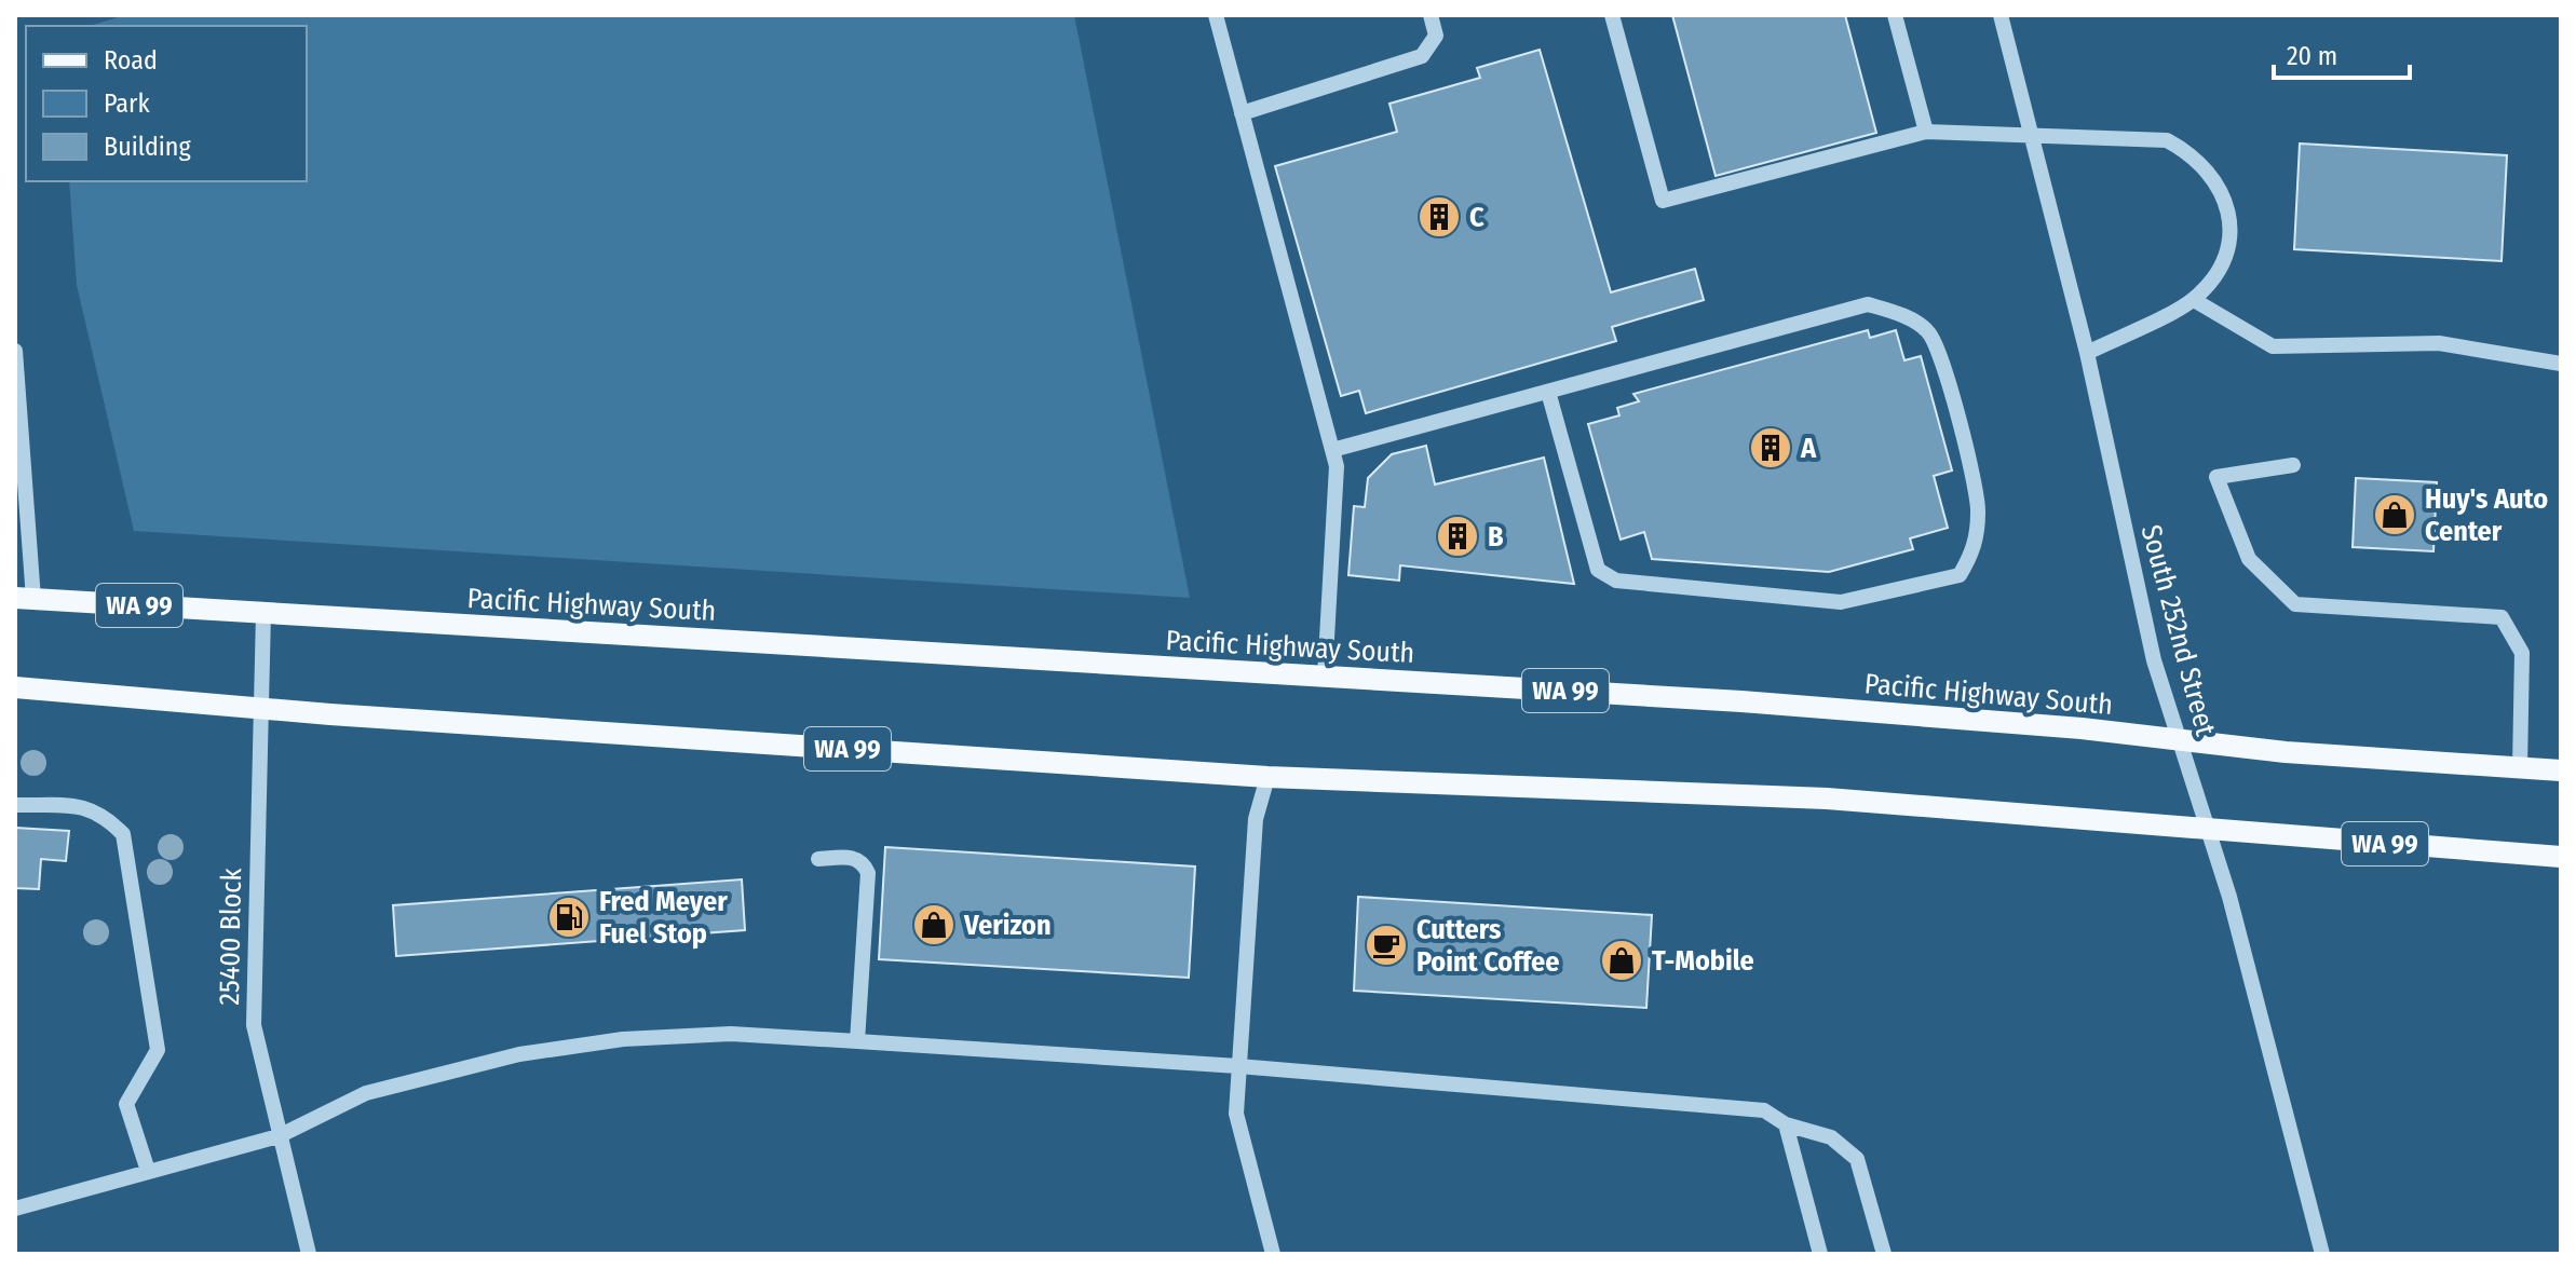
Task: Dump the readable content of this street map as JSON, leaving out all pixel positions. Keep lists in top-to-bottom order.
{
  "streets": {
    "main road": ["Pacific Highway South", "WA 99"],
    "street": ["South 252nd Street", "25400 Block"]
  },
  "crossings": [
    ["Pacific Highway South", "South 252nd Street"],
    ["Pacific Highway South", "25400 Block"],
    ["WA 99", "South 252nd Street"],
    ["WA 99", "25400 Block"]
  ],
  "places": {
    "building": ["C", "A", "B"],
    "shop": ["Huy's Auto Center", "Verizon", "T-Mobile"],
    "fuel station": ["Fred Meyer Fuel Stop"],
    "cafe": ["Cutters Point Coffee"]
  },
  "legend": ["Road", "Park", "Building"],
  "scale_bar": "20 m"
}
